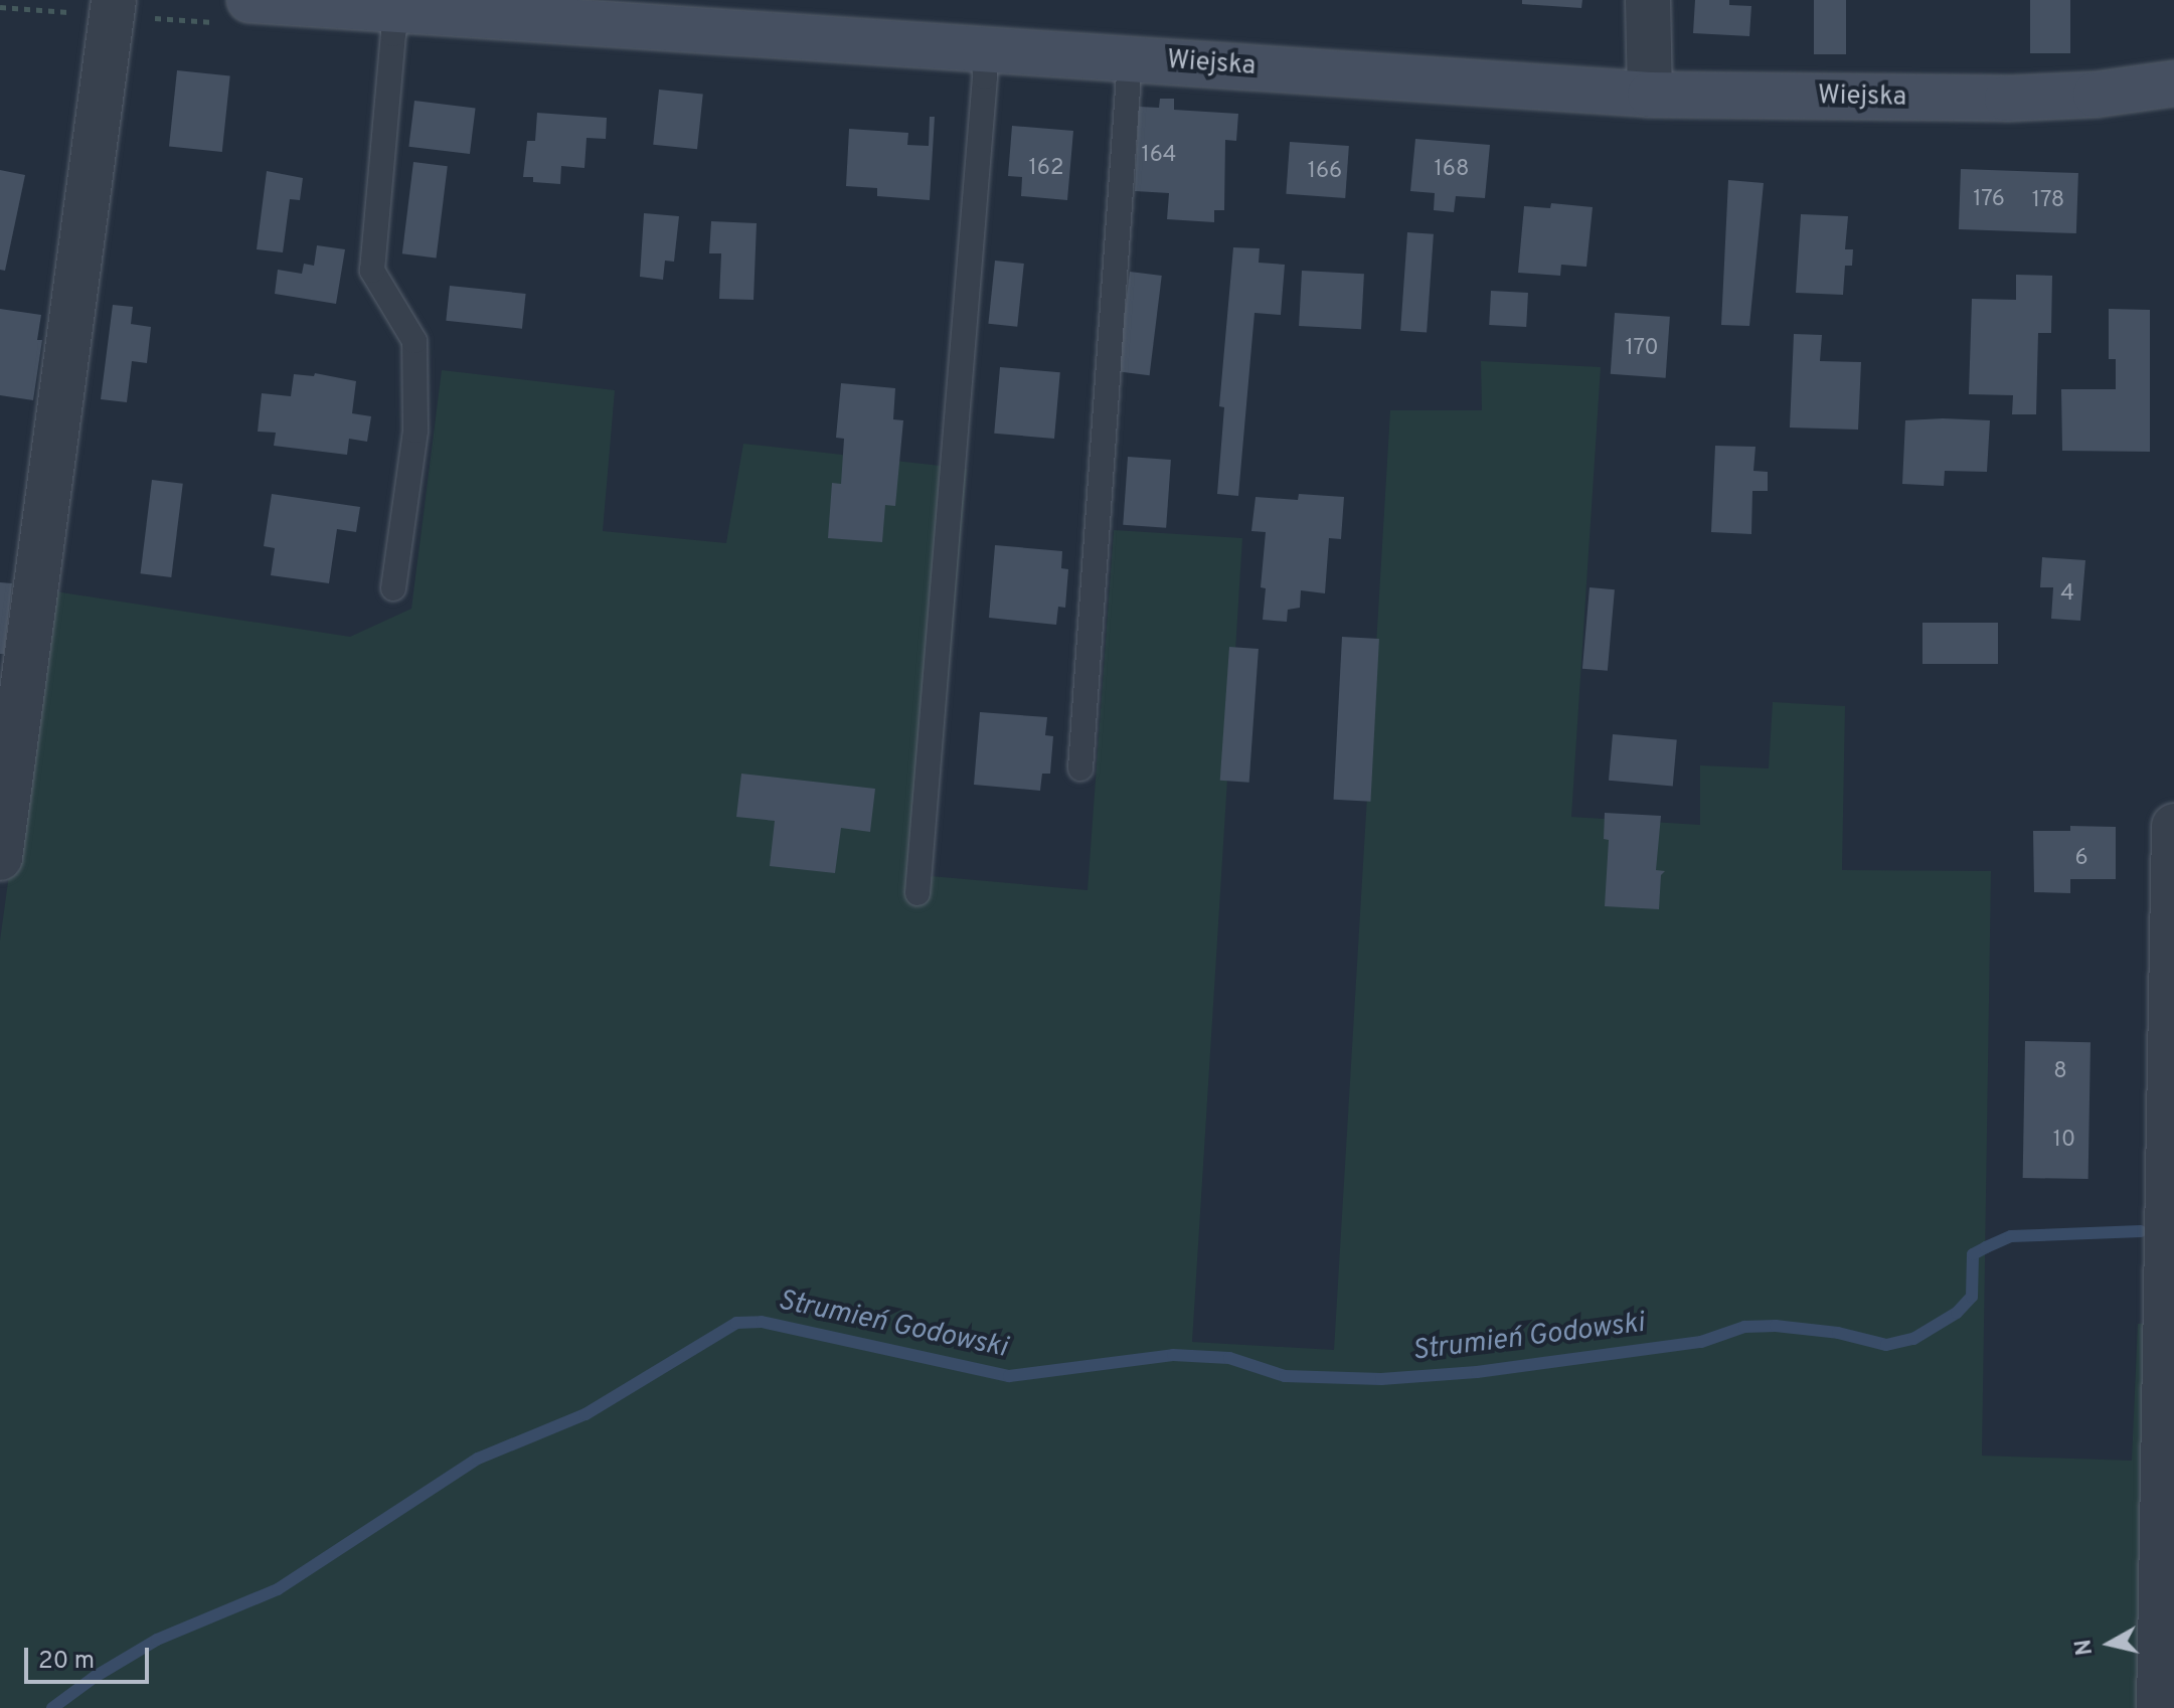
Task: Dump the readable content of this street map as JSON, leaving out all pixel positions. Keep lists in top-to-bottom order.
{
  "streets": {
    "street": ["Wiejska"]
  },
  "water": ["Strumień Godowski"],
  "house_numbers": [
    "164",
    "162",
    "168",
    "166",
    "176",
    "178",
    "170",
    "4",
    "6",
    "8",
    "10"
  ],
  "scale_bar": "20 m",
  "north": "left"
}
